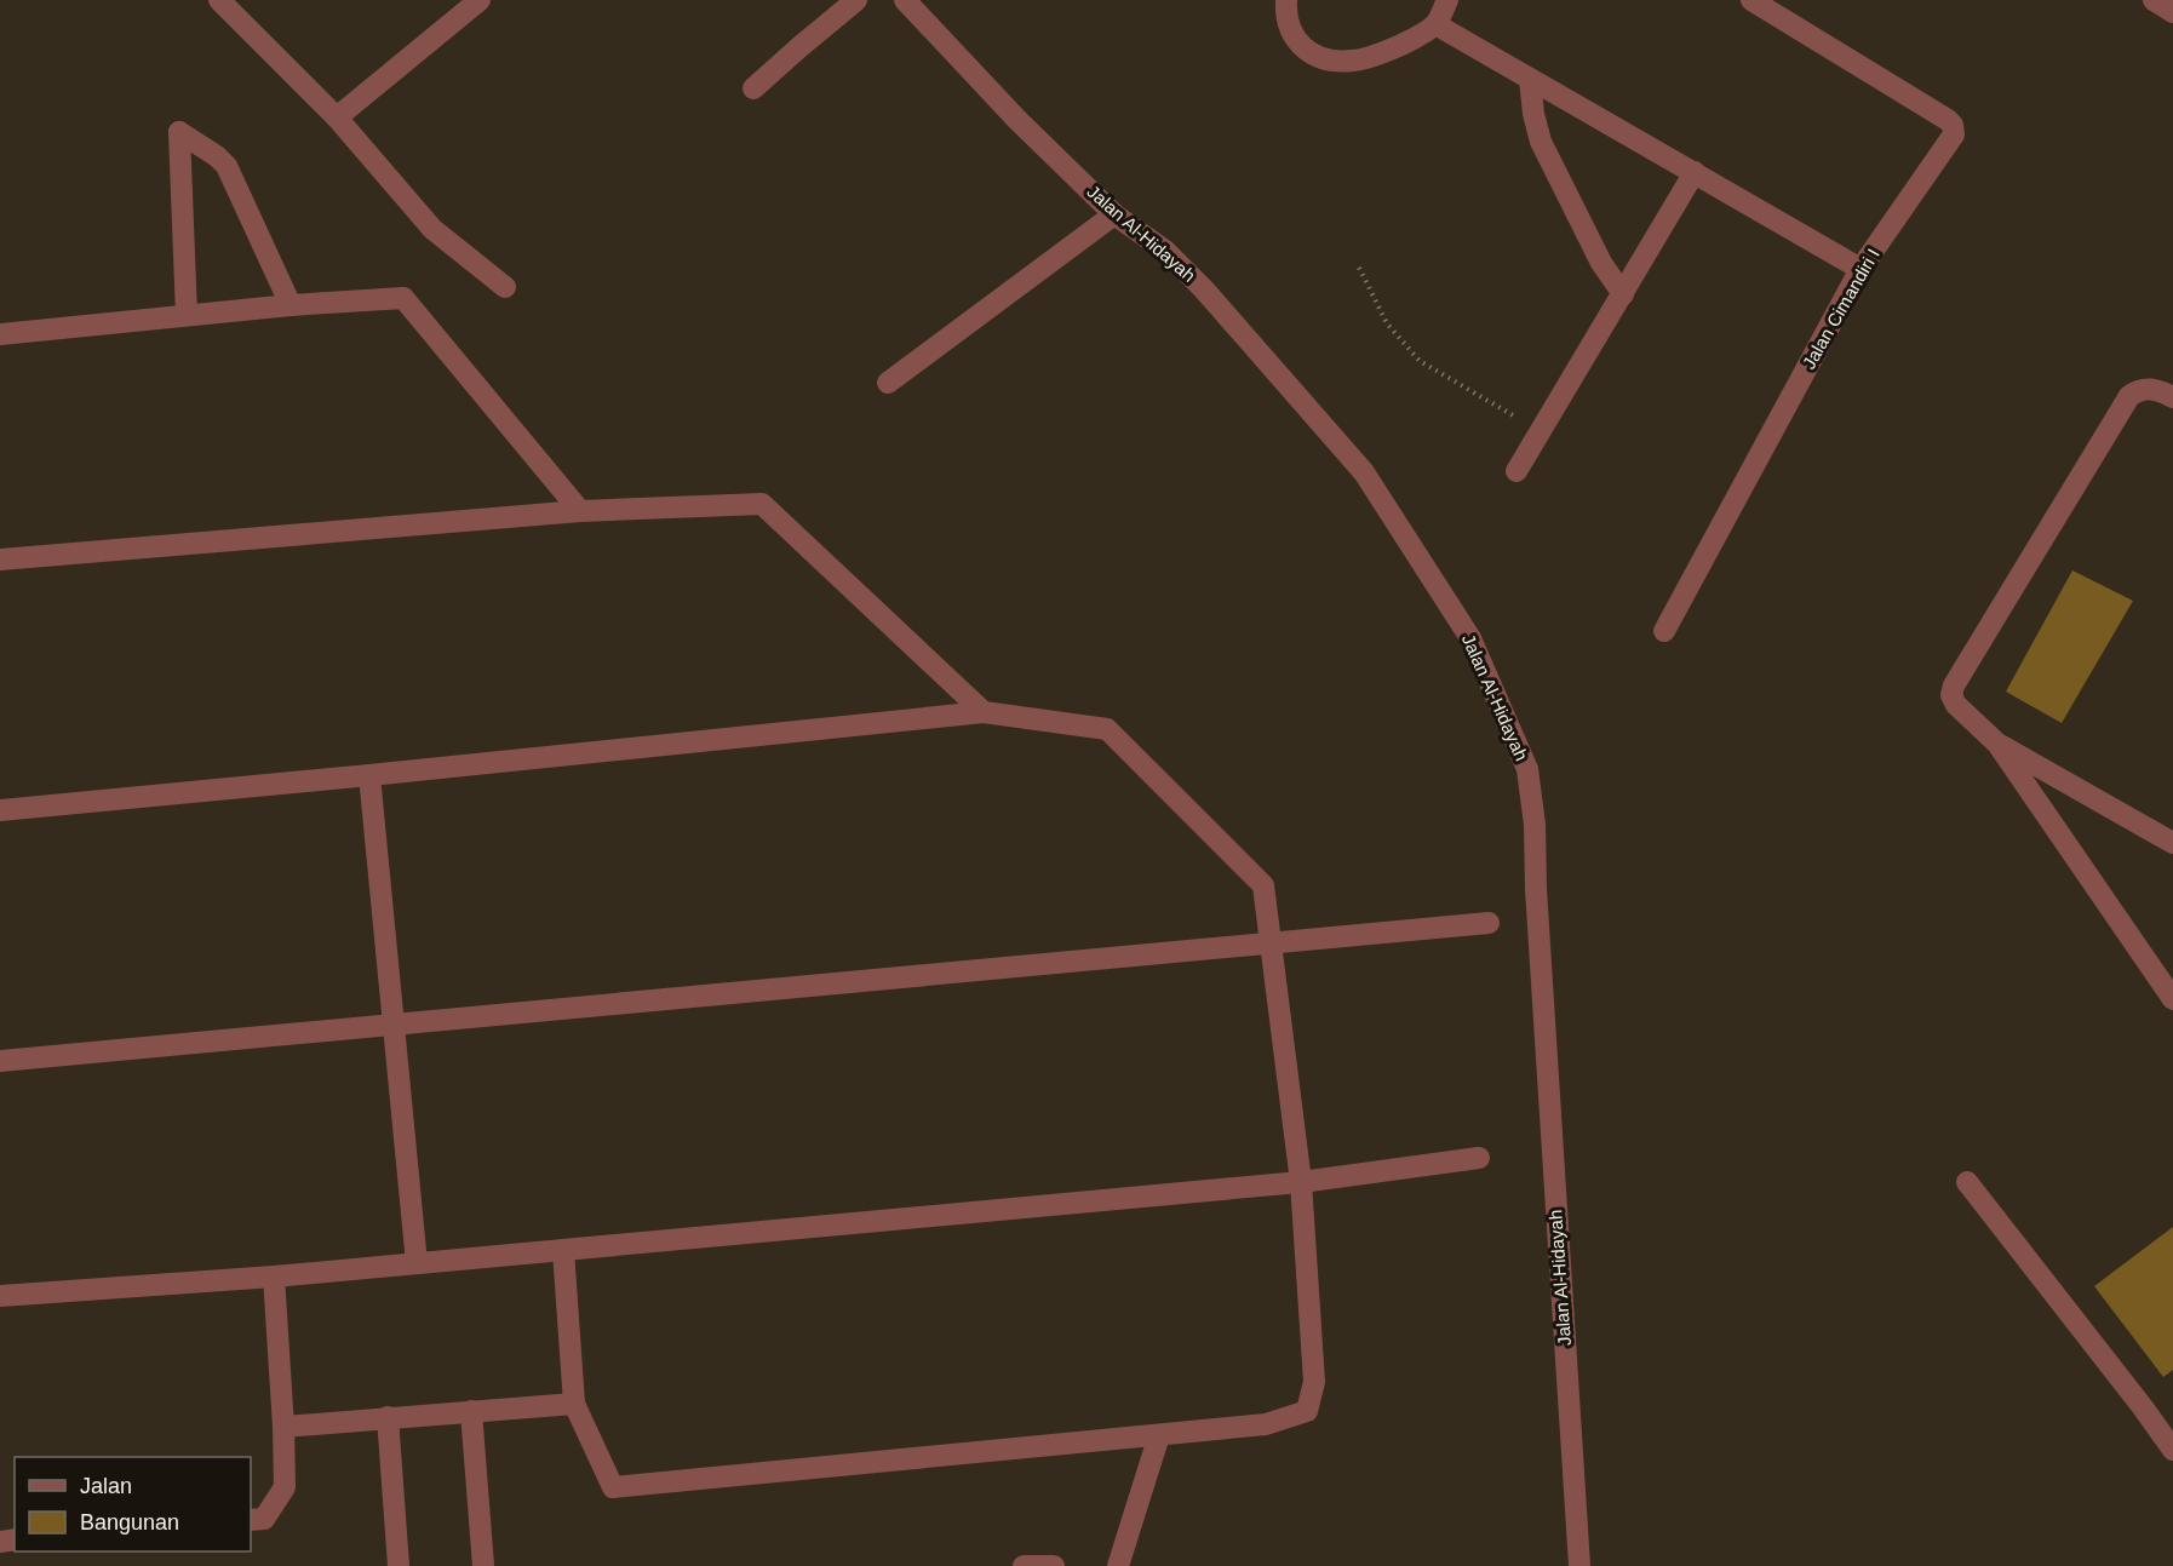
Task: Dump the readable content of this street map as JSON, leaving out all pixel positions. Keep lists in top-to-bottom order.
{
  "streets": {
    "street": ["Jalan Al-Hidayah", "Jalan Cimandiri I"]
  },
  "legend": ["Jalan", "Bangunan"]
}
